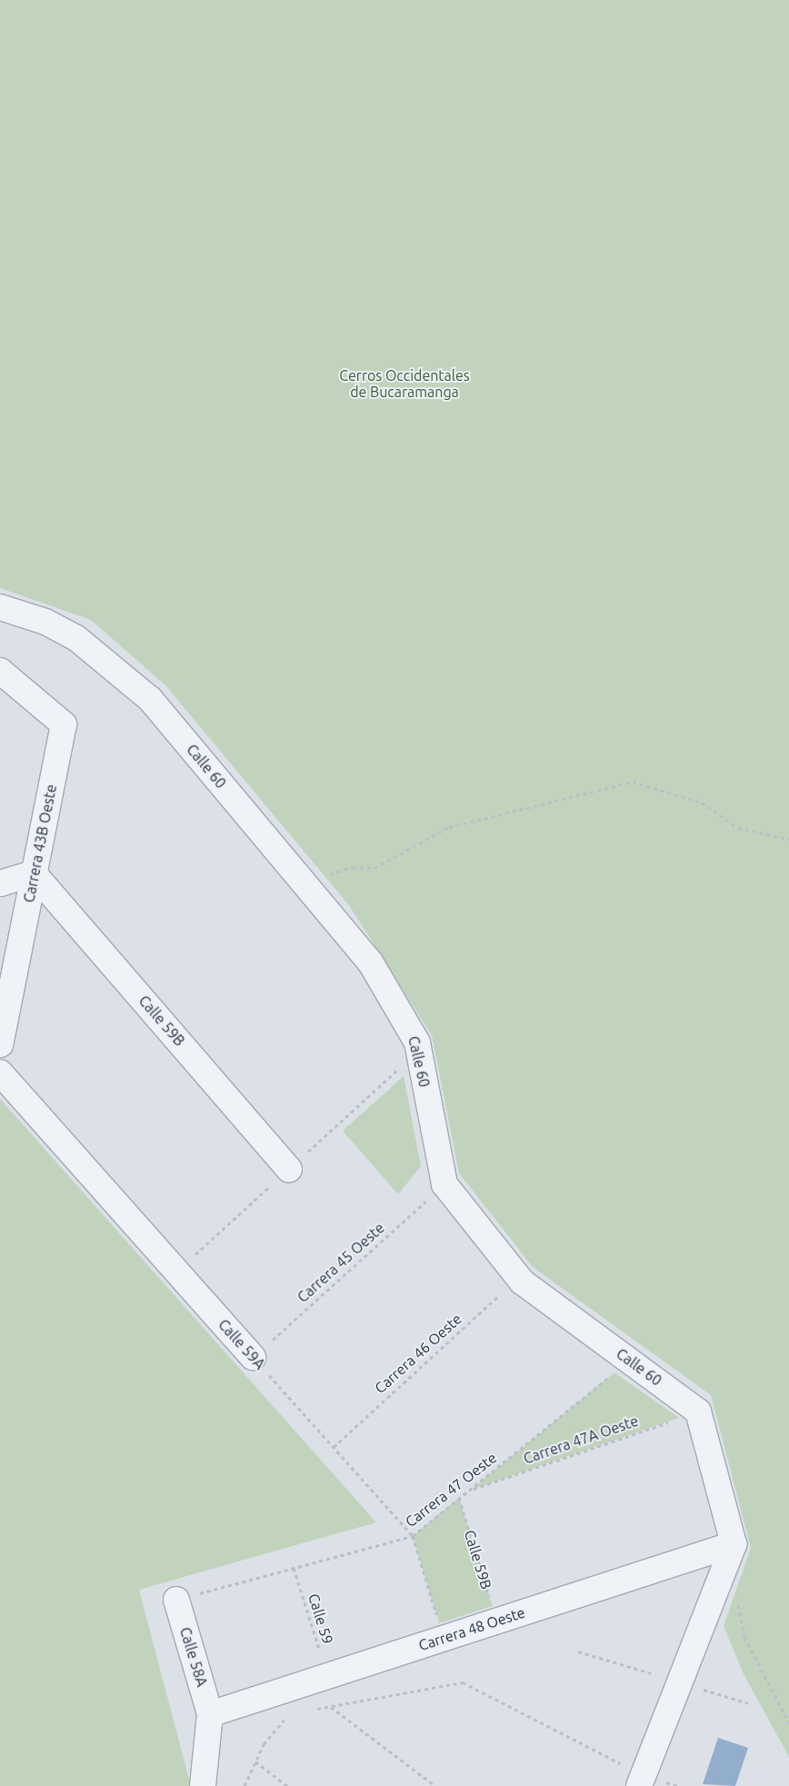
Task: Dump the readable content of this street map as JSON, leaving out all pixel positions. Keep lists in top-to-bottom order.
{
  "streets": {
    "street": [
      "Calle 60",
      "Carrera 43B Oeste",
      "Calle 59B",
      "Calle 59A",
      "Carrera 48 Oeste",
      "Calle 58A"
    ],
    "path": [
      "Carrera 45 Oeste",
      "Carrera 46 Oeste",
      "Carrera 47A Oeste",
      "Carrera 47 Oeste",
      "Calle 59"
    ]
  },
  "crossings": [
    ["Calle 60", "Carrera 45 Oeste"],
    ["Calle 60", "Carrera 46 Oeste"],
    ["Calle 60", "Carrera 47A Oeste"],
    ["Calle 60", "Carrera 47 Oeste"],
    ["Carrera 43B Oeste", "Calle 59B"],
    ["Calle 59B", "Carrera 47 Oeste"],
    ["Calle 59B", "Carrera 48 Oeste"],
    ["Carrera 45 Oeste", "Calle 59A"],
    ["Calle 59A", "Carrera 46 Oeste"],
    ["Calle 59A", "Carrera 47 Oeste"],
    ["Calle 59A", "Carrera 48 Oeste"],
    ["Carrera 47A Oeste", "Carrera 47 Oeste"],
    ["Carrera 47 Oeste", "Calle 59"],
    ["Carrera 47 Oeste", "Calle 58A"],
    ["Calle 59", "Carrera 48 Oeste"],
    ["Carrera 48 Oeste", "Calle 58A"]
  ],
  "parks": ["Cerros Occidentales de Bucaramanga"]
}
